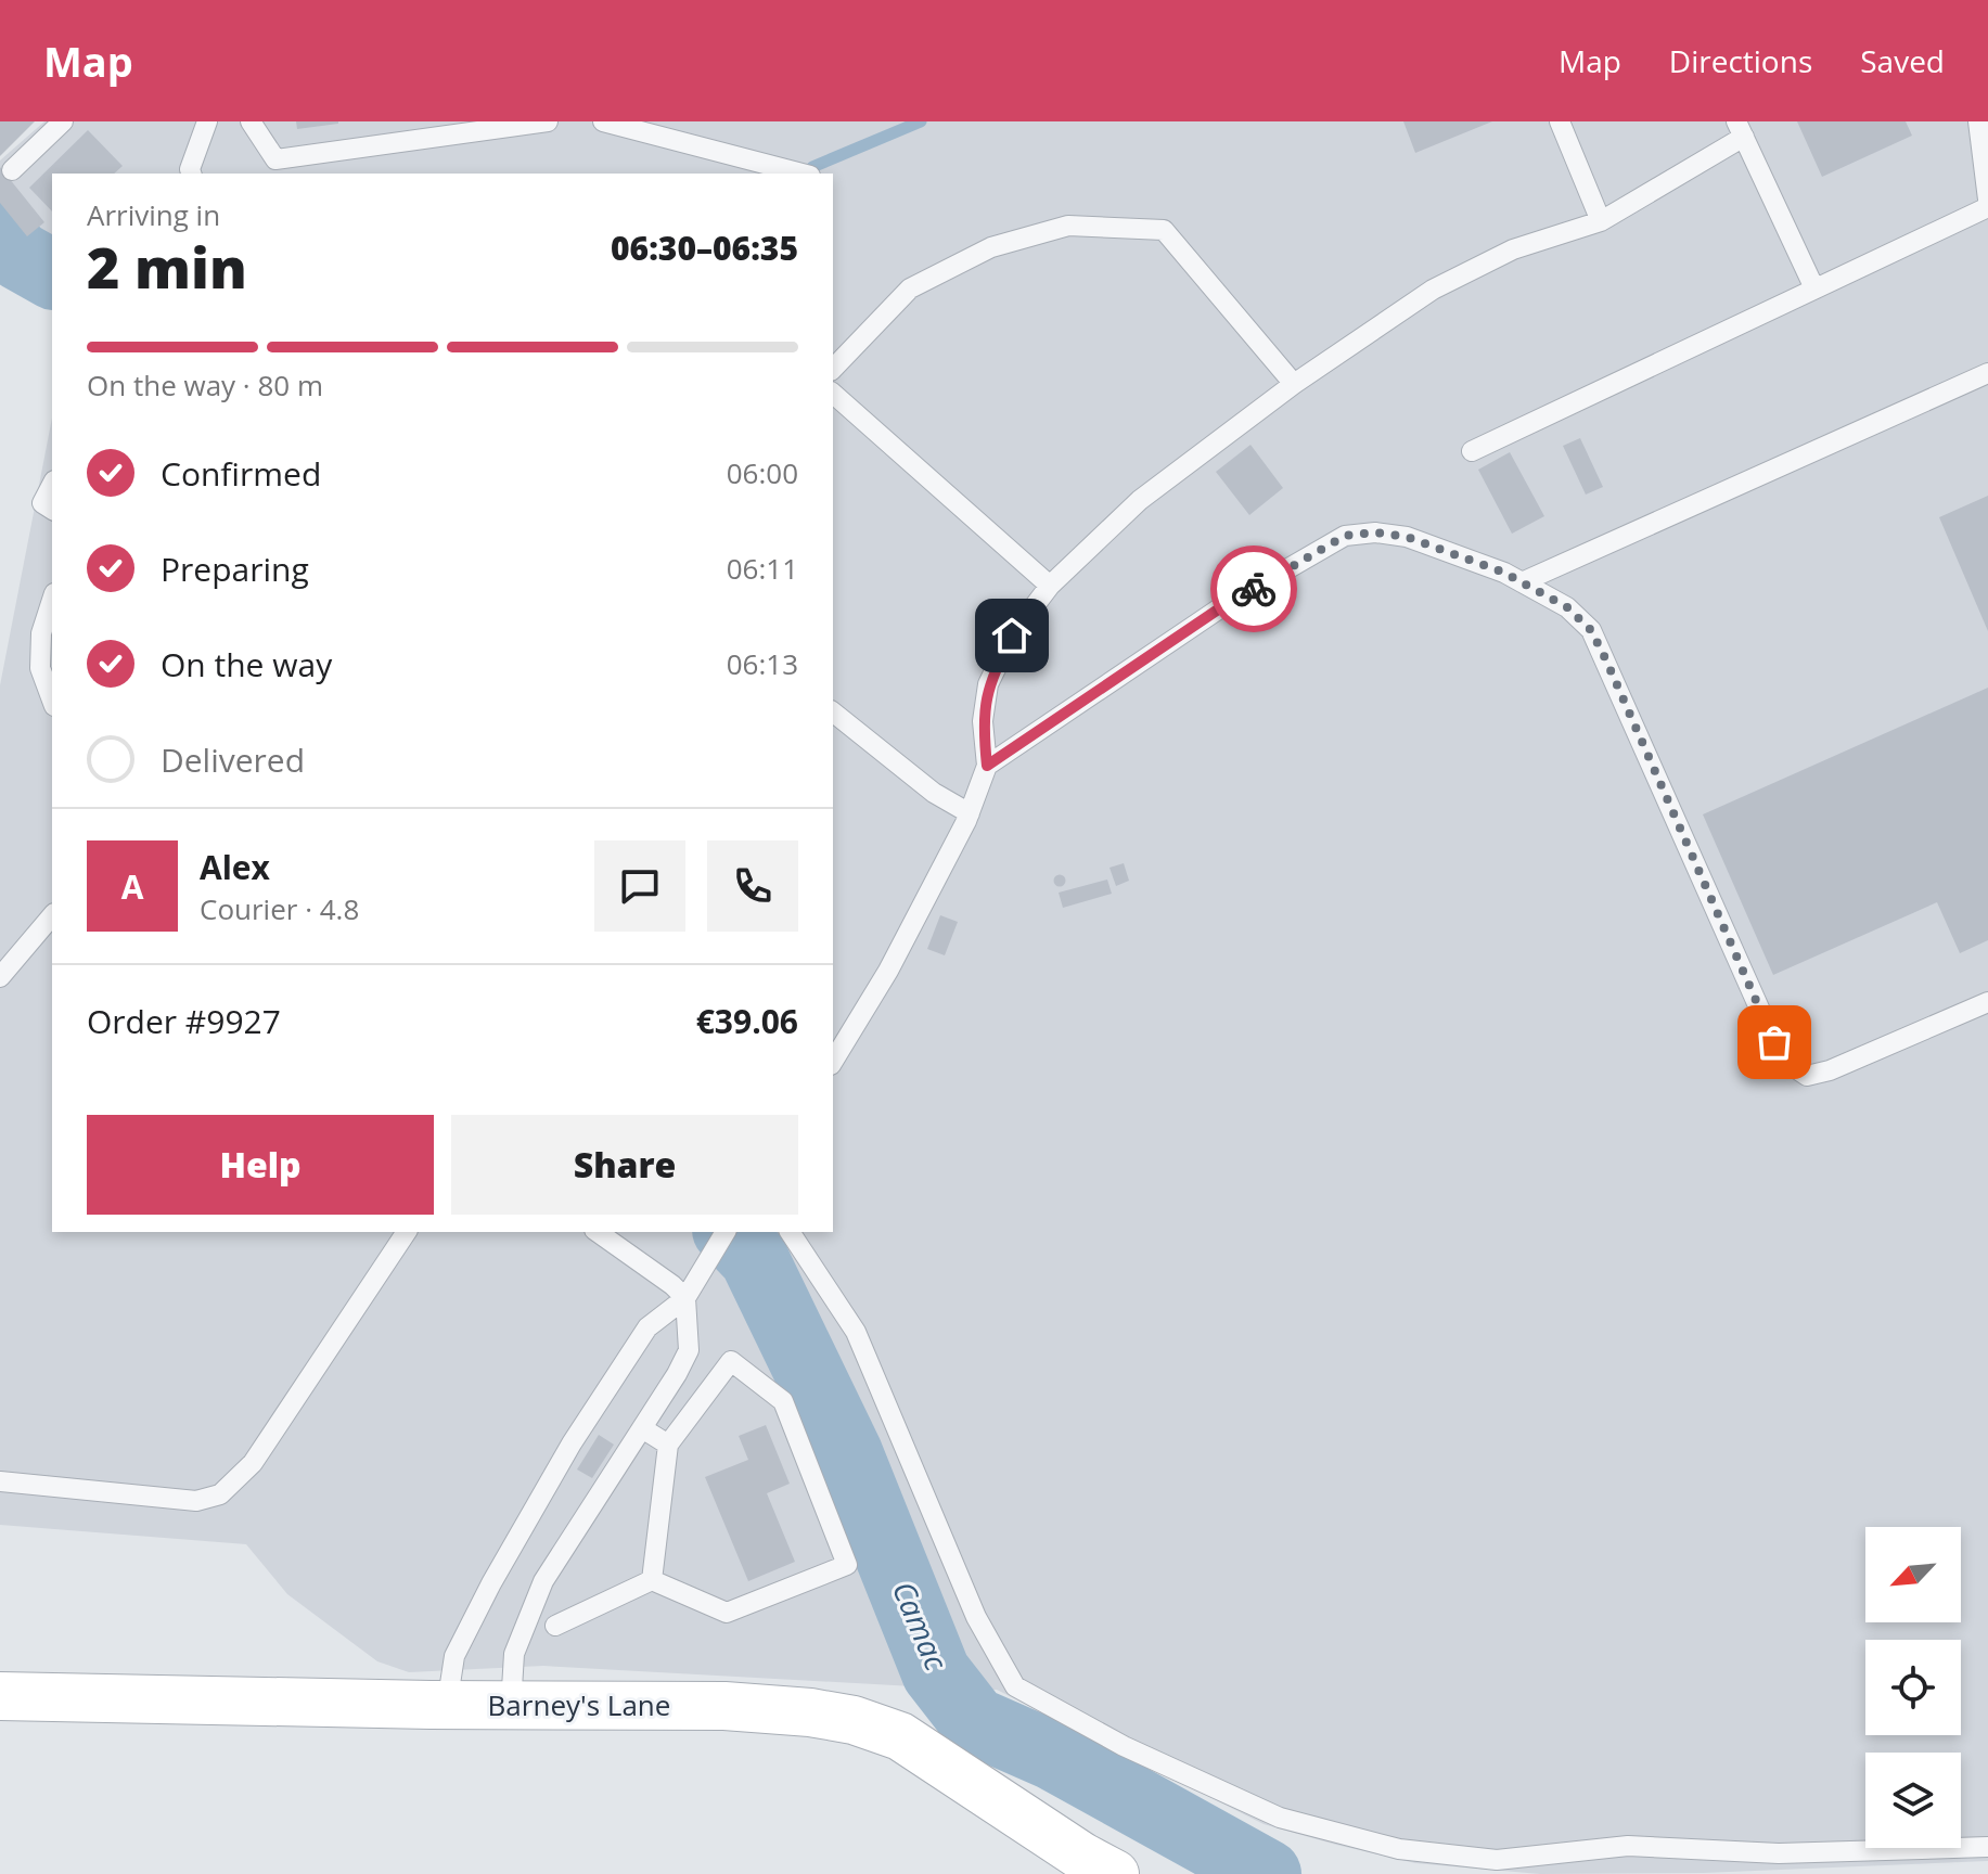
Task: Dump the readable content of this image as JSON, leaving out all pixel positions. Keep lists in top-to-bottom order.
{
  "streets": {
    "street": ["Barney's Lane"]
  },
  "water": ["Camac"],
  "north": "bottom left",
  "page": {
    "header": "Map",
    "nav": ["Map", "Directions", "Saved"],
    "heading": ["2 min", "Arriving in", "06:30–06:35"],
    "panel": [
      "Alex",
      "Courier · 4.8",
      "Order #9927",
      "€39.06"
    ],
    "bar": "On the way · 80 m",
    "list": [
      ["Confirmed", "06:00"],
      ["Preparing", "06:11"],
      ["On the way", "06:13"],
      "Delivered"
    ],
    "round": "A",
    "buttons": ["Help", "Share"]
  }
}
